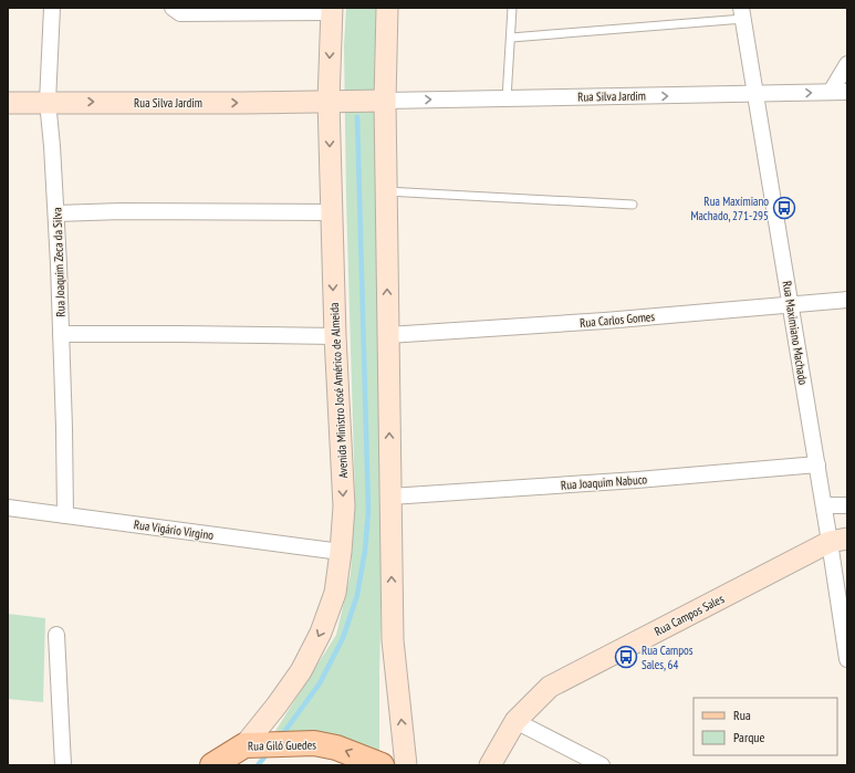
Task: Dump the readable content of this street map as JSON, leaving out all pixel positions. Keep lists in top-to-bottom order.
{
  "streets": {
    "main road": ["Rua Giló Guedes"],
    "street": [
      "Rua Silva Jardim",
      "Rua Joaquim Zeca da Silva",
      "Rua Carlos Gomes",
      "Rua Maximiano Machado",
      "Avenida Ministro José Américo de Almeida",
      "Rua Joaquim Nabuco",
      "Rua Vigário Virgino",
      "Rua Campos Sales"
    ]
  },
  "crossings": [
    ["Rua Silva Jardim", "Rua Joaquim Zeca da Silva"],
    ["Rua Silva Jardim", "Rua Maximiano Machado"],
    ["Rua Silva Jardim", "Avenida Ministro José Américo de Almeida"],
    ["Rua Joaquim Zeca da Silva", "Rua Vigário Virgino"],
    ["Rua Carlos Gomes", "Rua Maximiano Machado"],
    ["Rua Maximiano Machado", "Rua Joaquim Nabuco"],
    ["Rua Maximiano Machado", "Rua Campos Sales"],
    ["Avenida Ministro José Américo de Almeida", "Rua Vigário Virgino"],
    ["Avenida Ministro José Américo de Almeida", "Rua Giló Guedes"]
  ],
  "one_way": ["Rua Giló Guedes"],
  "places": {
    "bus stop": ["Rua Maxímiano Machado, 271-295", "Rua Campos Sales, 64"]
  },
  "legend": ["Rua", "Parque"]
}
